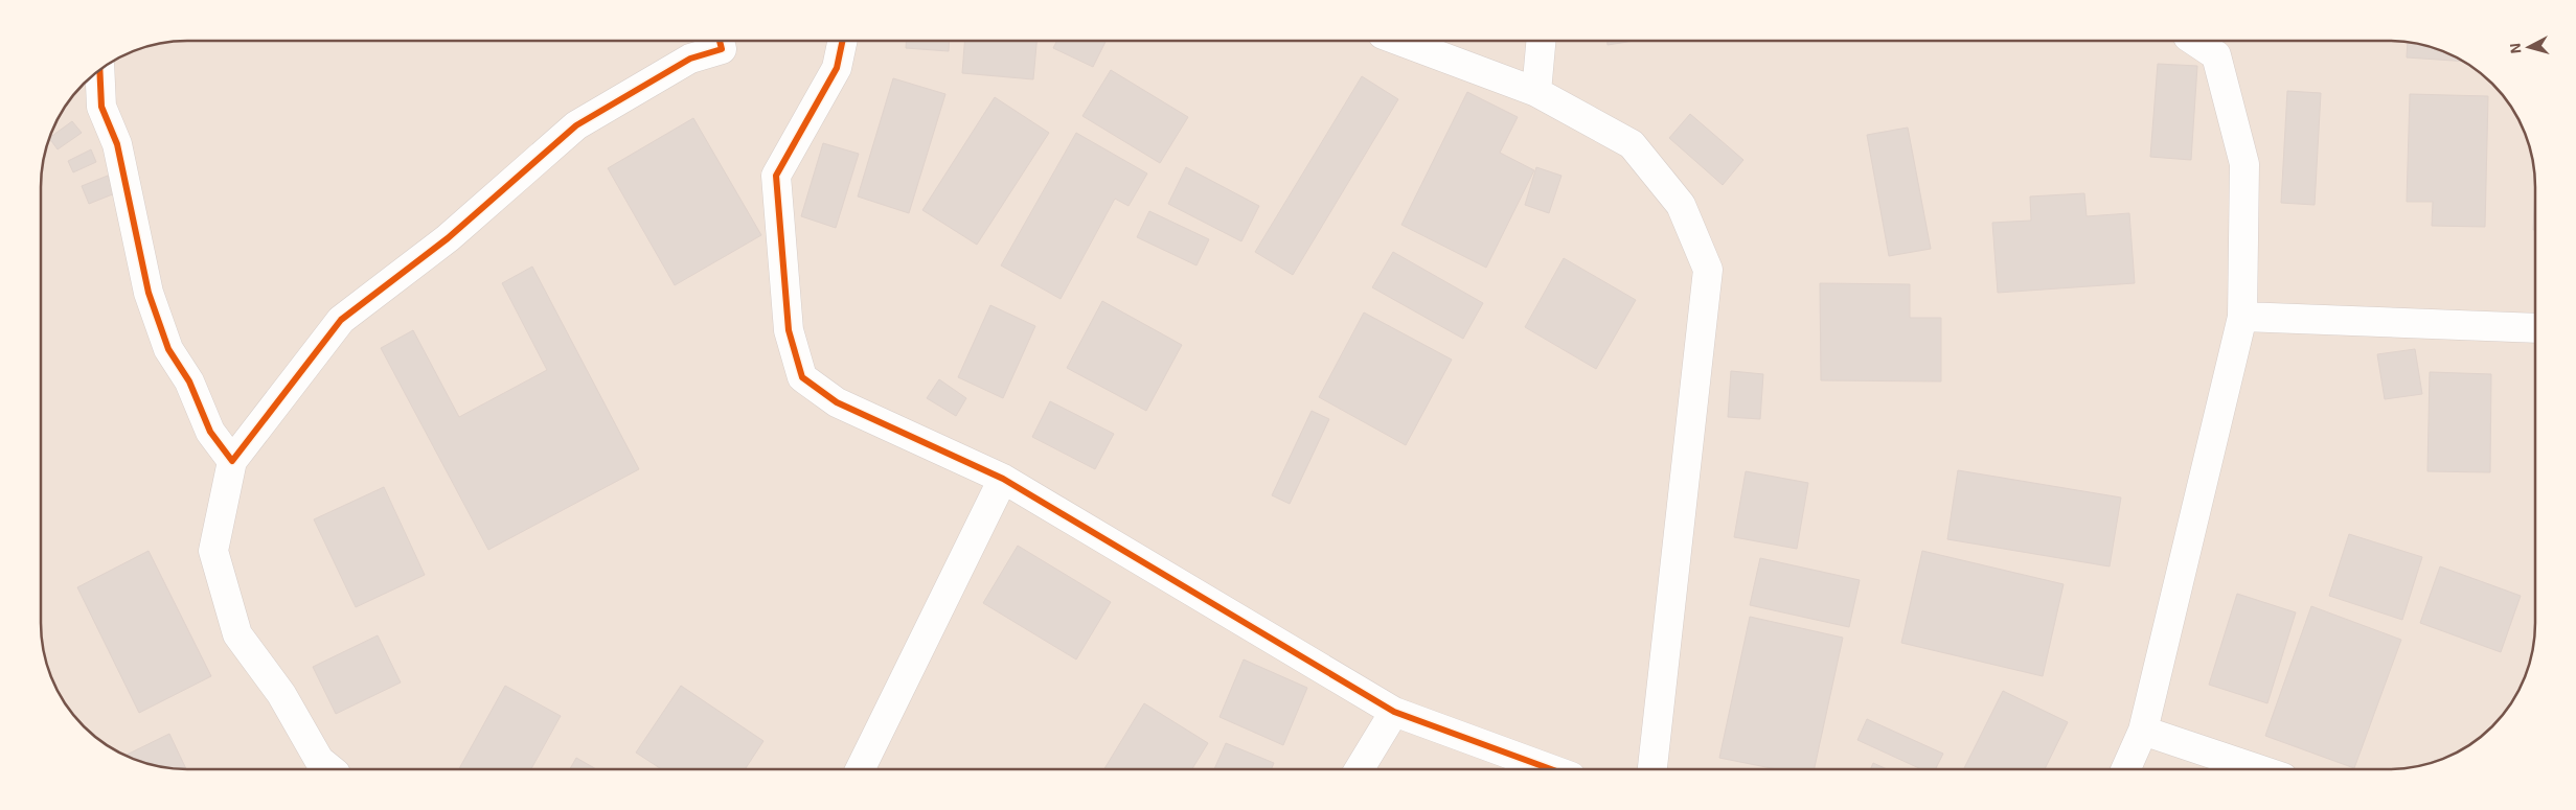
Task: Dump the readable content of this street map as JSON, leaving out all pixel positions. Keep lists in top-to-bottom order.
{
  "north": "left"
}
